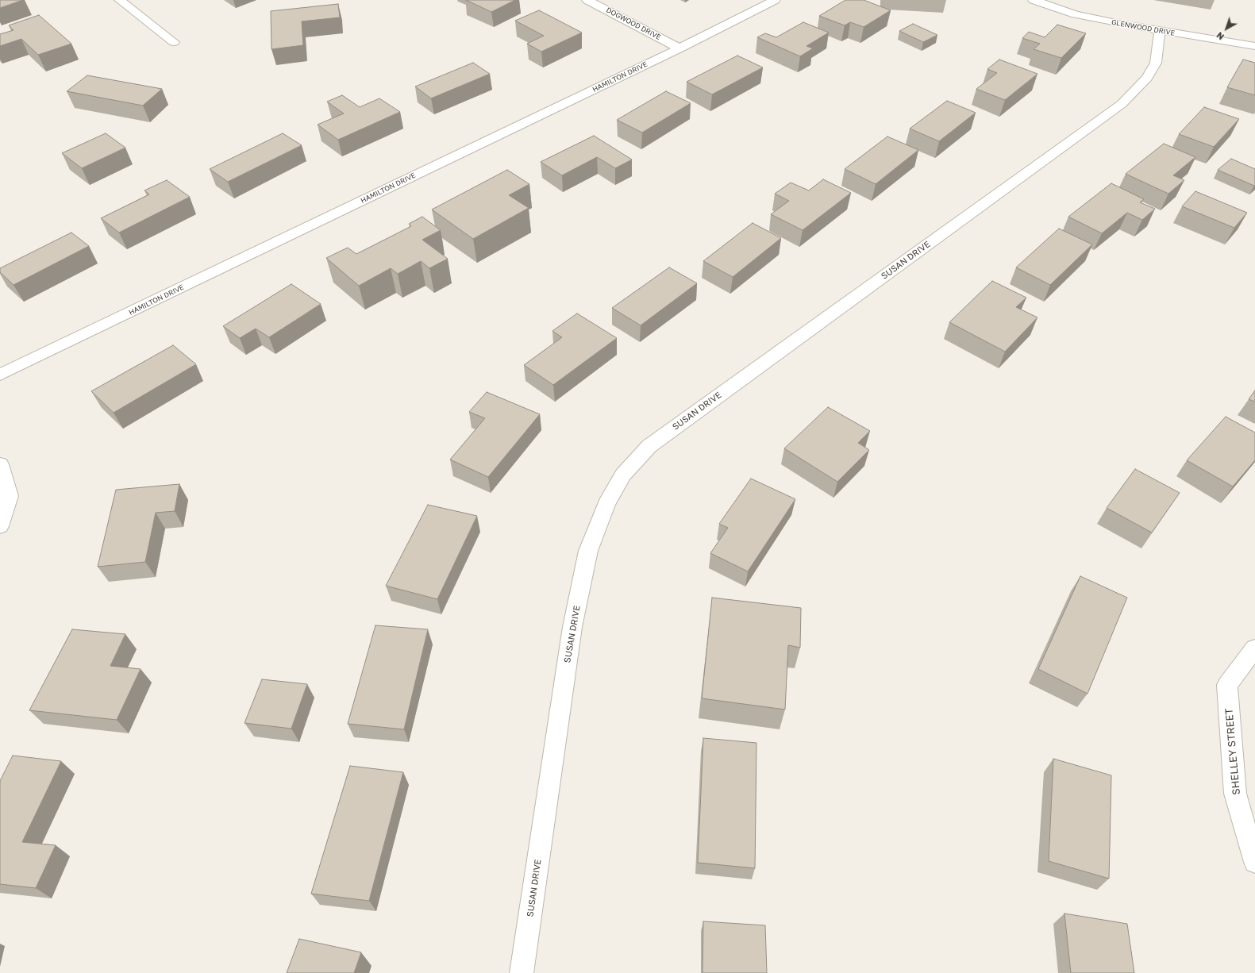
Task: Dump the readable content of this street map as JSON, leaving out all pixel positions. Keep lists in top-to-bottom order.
{
  "streets": {
    "street": [
      "DOGWOOD DRIVE",
      "GLENWOOD DRIVE",
      "HAMILTON DRIVE",
      "SUSAN DRIVE",
      "SHELLEY STREET"
    ]
  },
  "crossings": [
    ["DOGWOOD DRIVE", "HAMILTON DRIVE"],
    ["GLENWOOD DRIVE", "SUSAN DRIVE"]
  ],
  "north": "bottom left"
}
